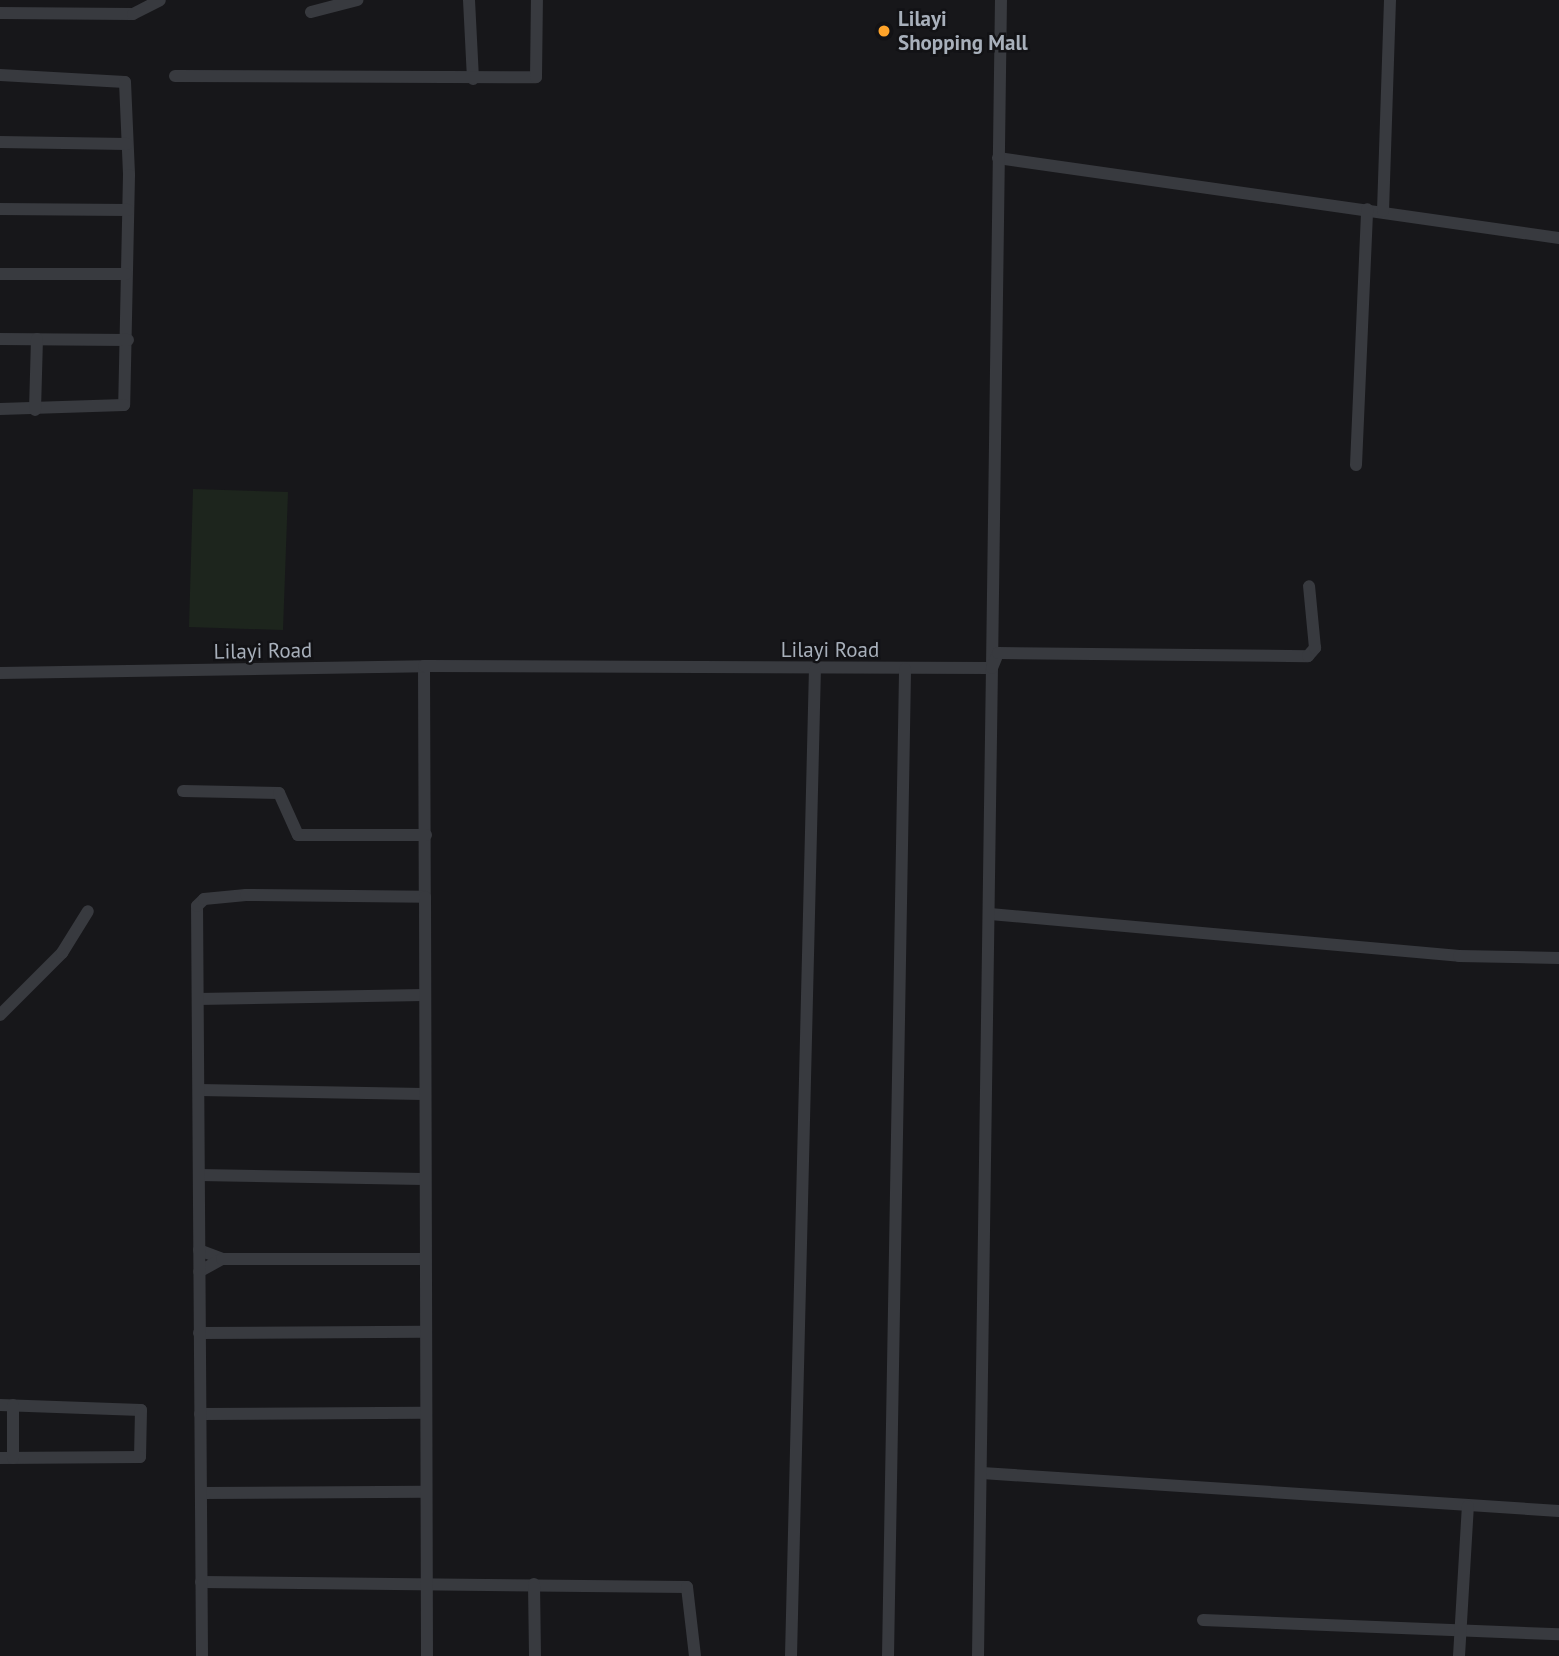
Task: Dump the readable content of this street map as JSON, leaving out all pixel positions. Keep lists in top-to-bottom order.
{
  "streets": {
    "street": ["Lilayi Road"]
  },
  "places": ["Lilayi Shopping Mall"]
}
